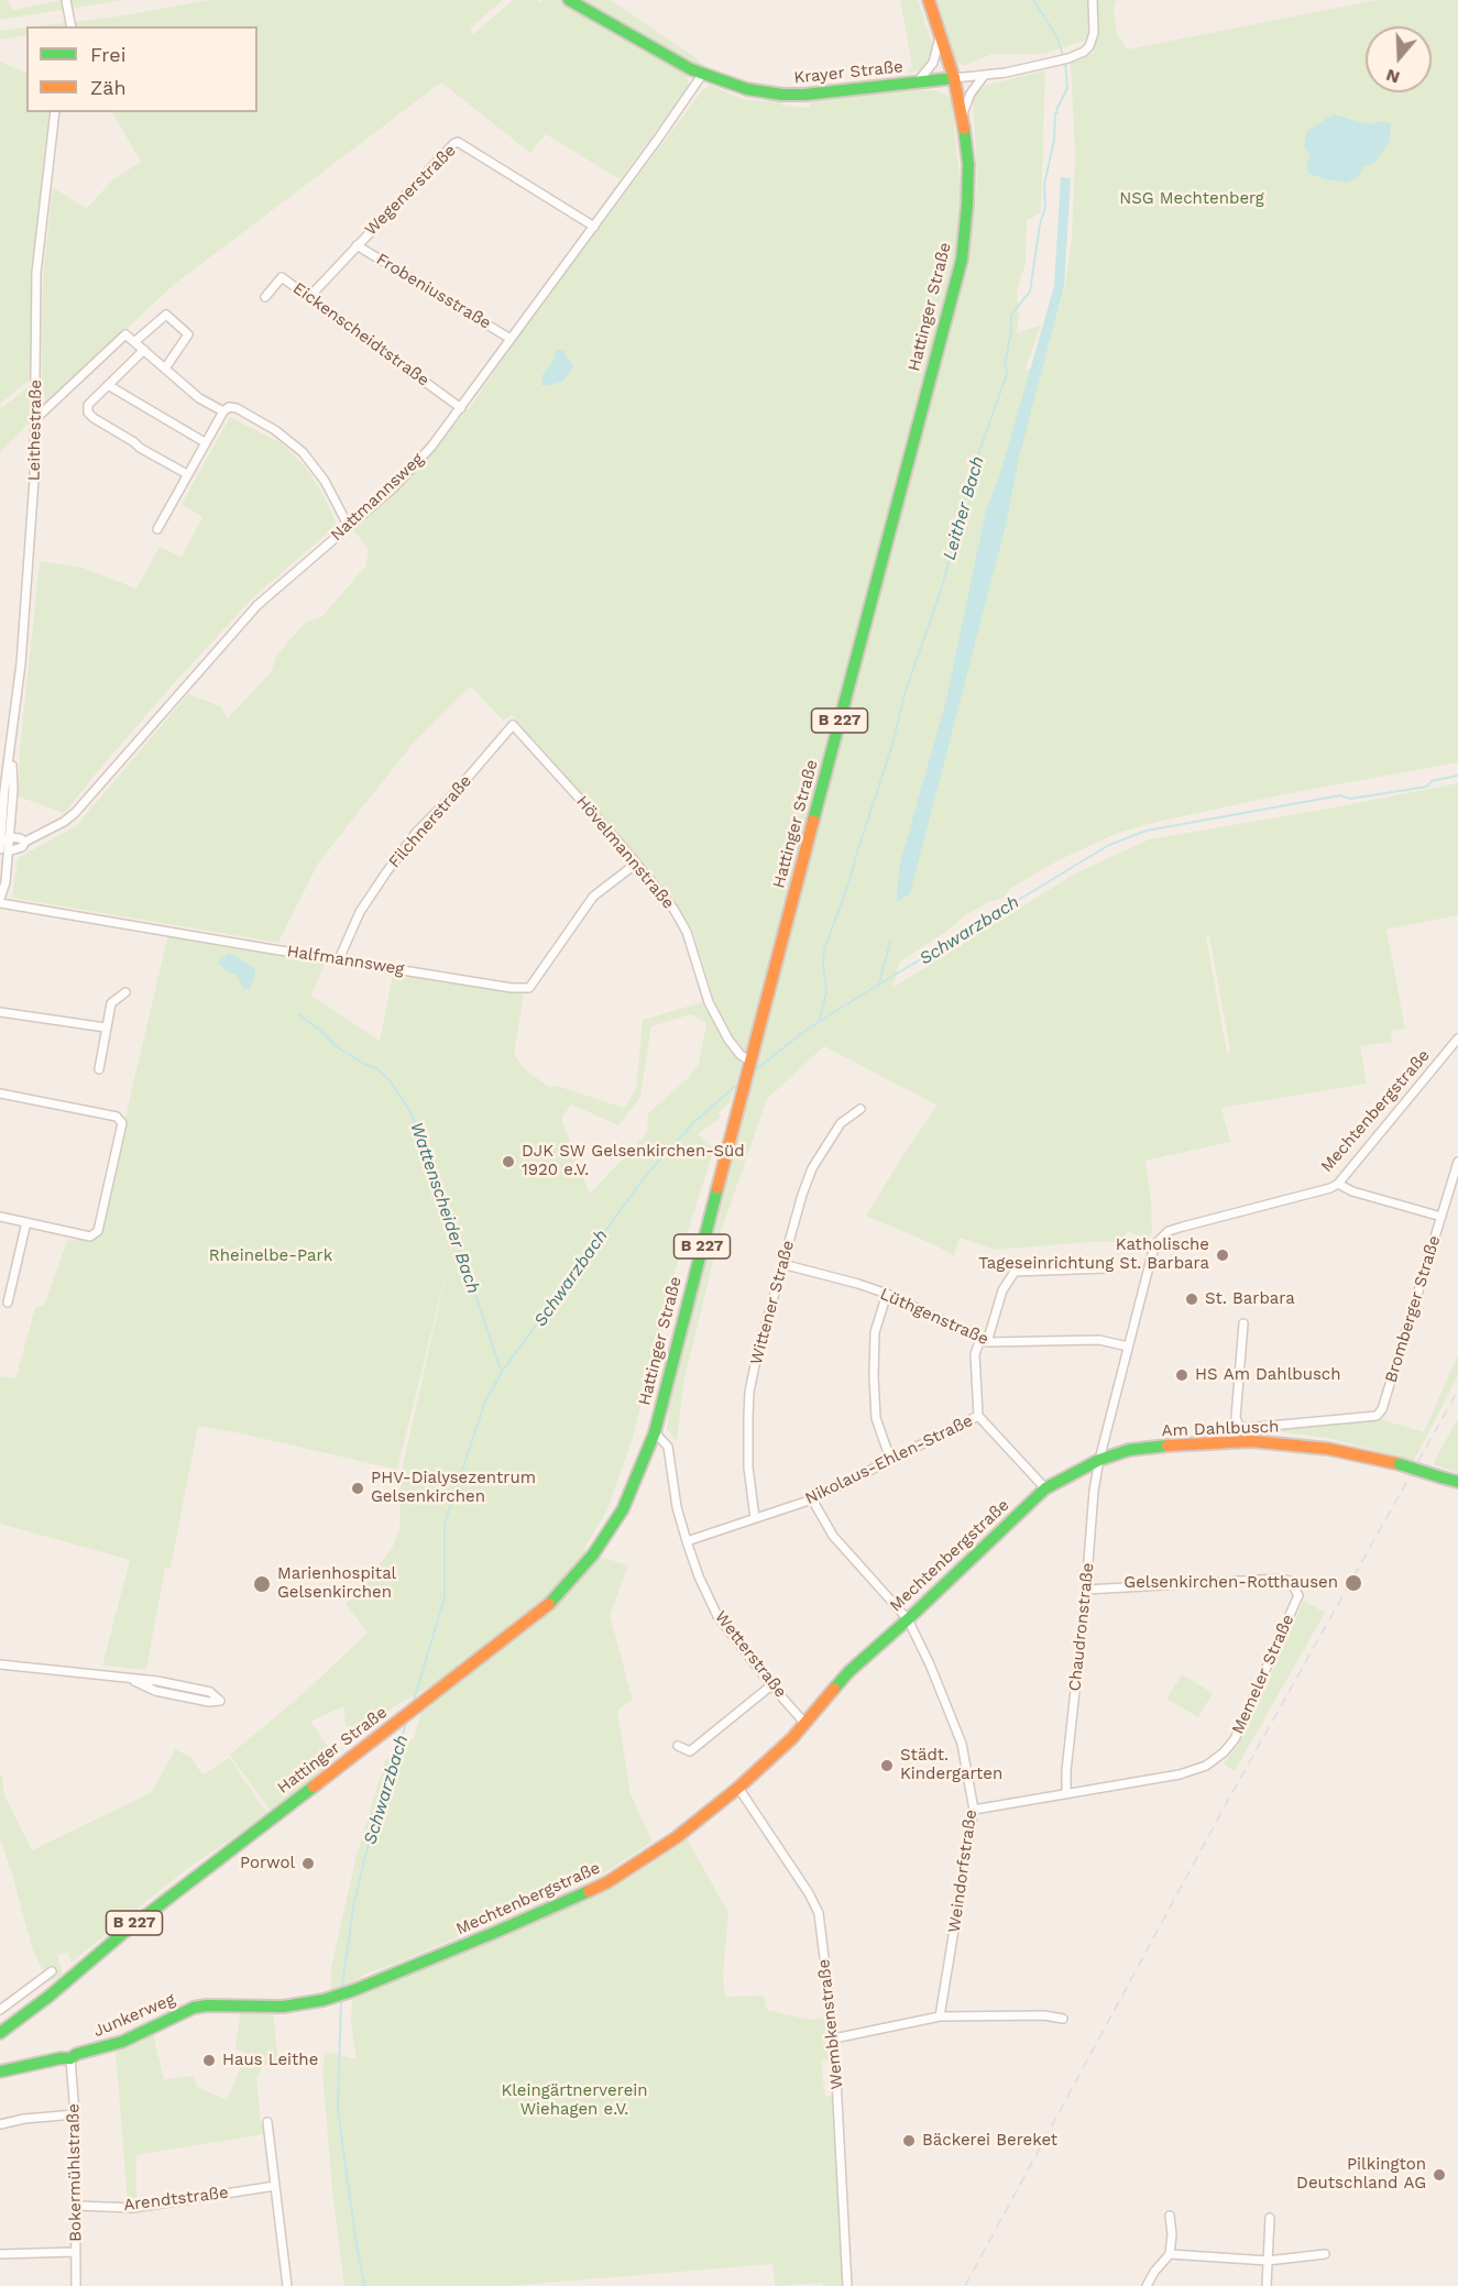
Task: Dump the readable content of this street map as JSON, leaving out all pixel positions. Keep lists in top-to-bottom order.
{
  "streets": {
    "main road": [
      "Krayer Straße",
      "Hattinger Straße",
      "B 227",
      "Mechtenbergstraße",
      "Am Dahlbusch",
      "Junkerweg"
    ],
    "street": [
      "Wegenerstraße",
      "Frobeniusstraße",
      "Eickenscheidtstraße",
      "Leithestraße",
      "Nattmannsweg",
      "Filchnerstraße",
      "Hövelmannstraße",
      "Halfmannsweg",
      "Wittener Straße",
      "Bromberger Straße",
      "Lüthgenstraße",
      "Nikolaus-Ehlen-Straße",
      "Chaudronstraße",
      "Wetterstraße",
      "Memeler Straße",
      "Weindorfstraße",
      "Wembkenstraße",
      "Bokermühlstraße",
      "Arendtstraße"
    ]
  },
  "crossings": [
    ["Krayer Straße", "Hattinger Straße"],
    ["Krayer Straße", "Nattmannsweg"],
    ["Wegenerstraße", "Frobeniusstraße"],
    ["Wegenerstraße", "Eickenscheidtstraße"],
    ["Wegenerstraße", "Nattmannsweg"],
    ["Frobeniusstraße", "Nattmannsweg"],
    ["Hattinger Straße", "Hövelmannstraße"],
    ["Hattinger Straße", "Wetterstraße"],
    ["Eickenscheidtstraße", "Nattmannsweg"],
    ["Leithestraße", "Nattmannsweg"],
    ["Leithestraße", "Halfmannsweg"],
    ["Filchnerstraße", "Hövelmannstraße"],
    ["Filchnerstraße", "Halfmannsweg"],
    ["Hövelmannstraße", "Halfmannsweg"],
    ["Mechtenbergstraße", "Lüthgenstraße"],
    ["Mechtenbergstraße", "Am Dahlbusch"],
    ["Mechtenbergstraße", "Chaudronstraße"],
    ["Mechtenbergstraße", "Wetterstraße"],
    ["Mechtenbergstraße", "Weindorfstraße"],
    ["Mechtenbergstraße", "Junkerweg"],
    ["Mechtenbergstraße", "Wembkenstraße"],
    ["Wittener Straße", "Lüthgenstraße"],
    ["Wittener Straße", "Nikolaus-Ehlen-Straße"],
    ["Bromberger Straße", "Am Dahlbusch"],
    ["Am Dahlbusch", "Chaudronstraße"],
    ["Nikolaus-Ehlen-Straße", "Wetterstraße"],
    ["Nikolaus-Ehlen-Straße", "Weindorfstraße"],
    ["Chaudronstraße", "Memeler Straße"],
    ["Memeler Straße", "Weindorfstraße"],
    ["Junkerweg", "Bokermühlstraße"],
    ["Bokermühlstraße", "Arendtstraße"]
  ],
  "water": ["Leither Bach", "Schwarzbach", "Wattenscheider Bach"],
  "parks": ["NSG Mechtenberg", "Rheinelbe-Park", "Kleingärtnerverein Wiehagen e.V."],
  "places": [
    "DJK SW Gelsenkirchen-Süd 1920 e.V.",
    "Katholische Tageseinrichtung St. Barbara",
    "St. Barbara",
    "HS Am Dahlbusch",
    "PHV-Dialysezentrum Gelsenkirchen",
    "Gelsenkirchen-Rotthausen",
    "Marienhospital Gelsenkirchen",
    "Städt. Kindergarten",
    "Porwol",
    "Haus Leithe",
    "Bäckerei Bereket",
    "Pilkington Deutschland AG"
  ],
  "legend": ["Frei", "Zäh"],
  "north": "bottom"
}
